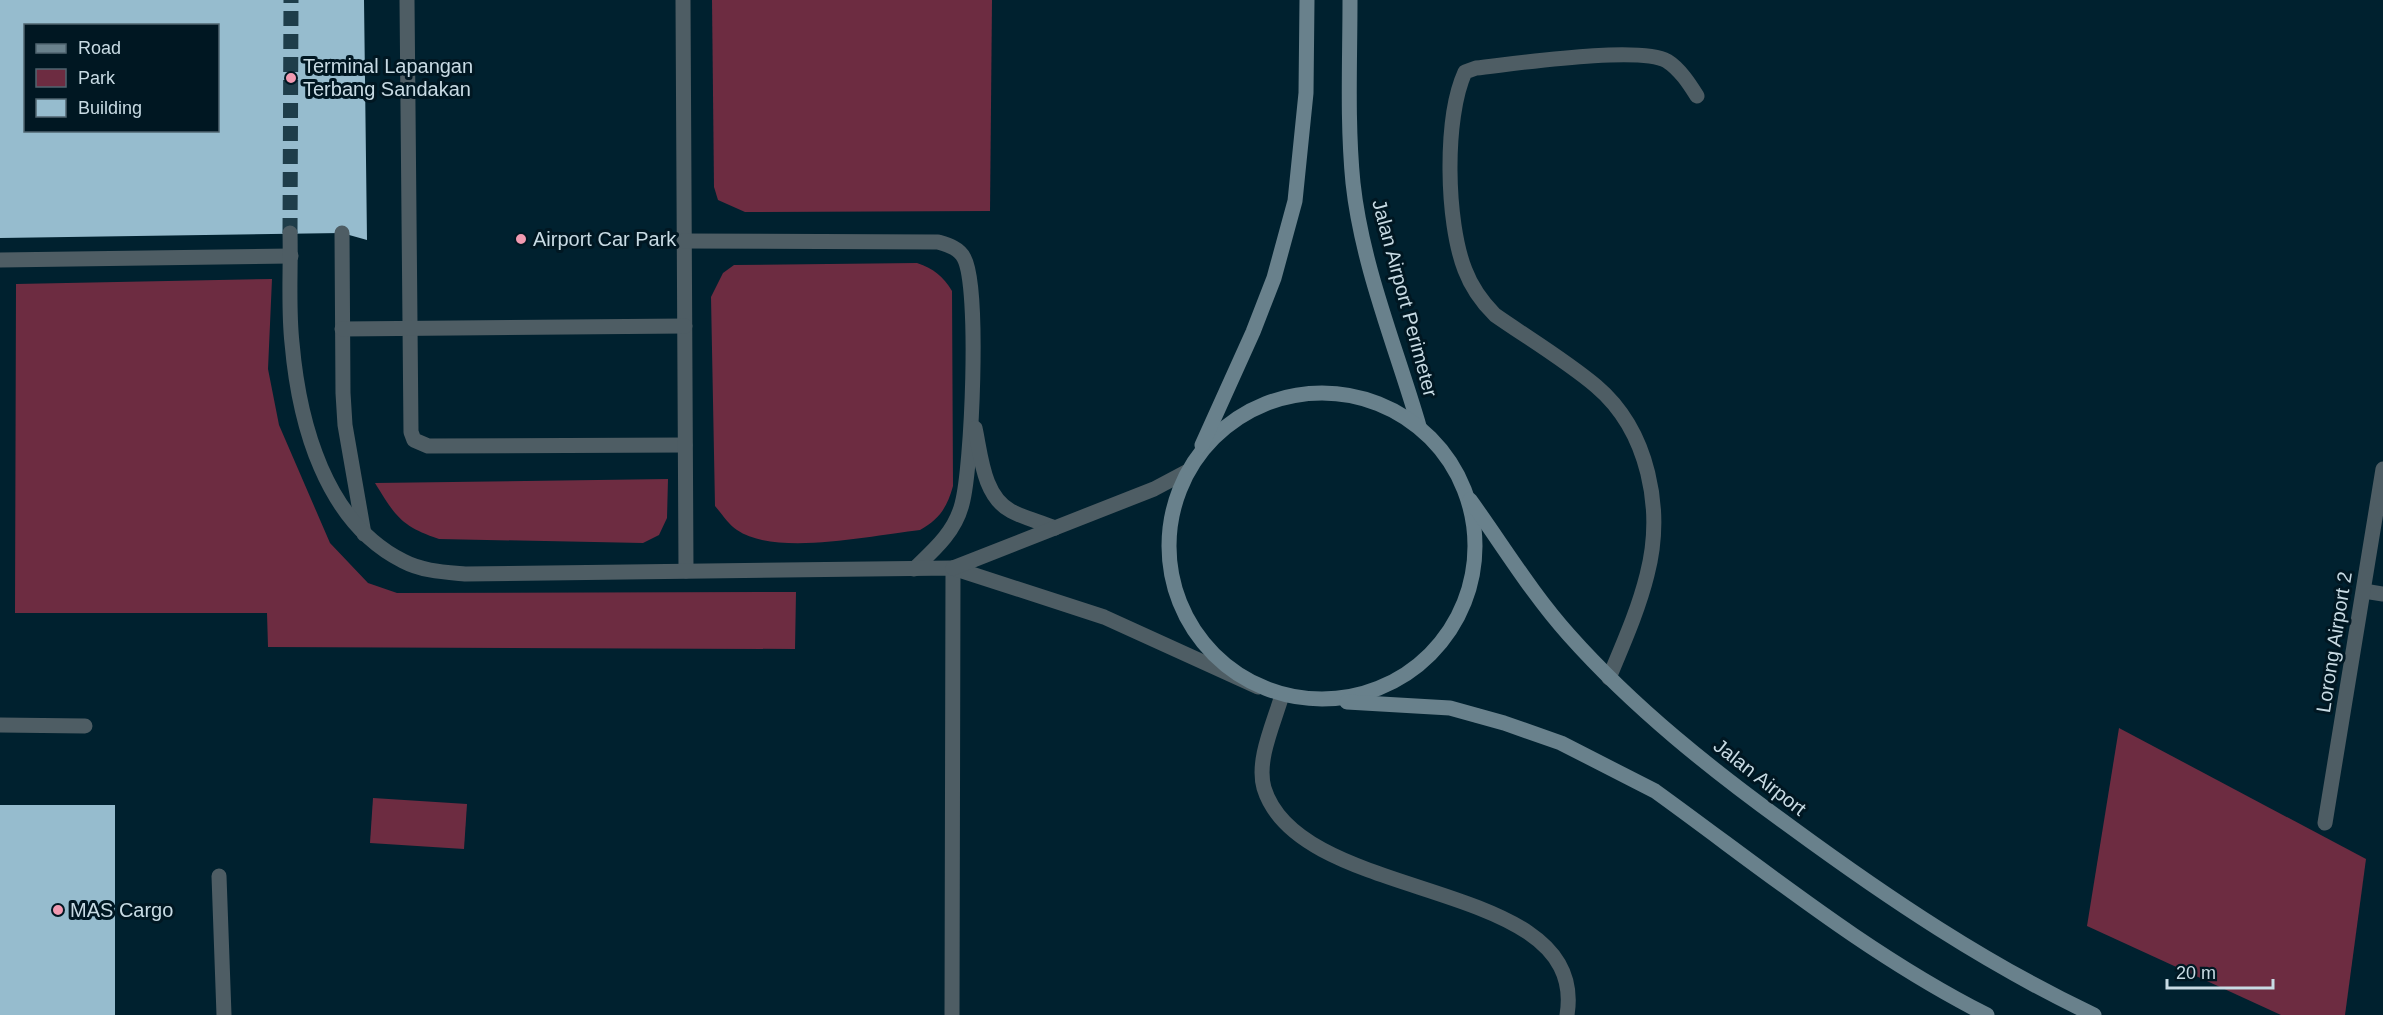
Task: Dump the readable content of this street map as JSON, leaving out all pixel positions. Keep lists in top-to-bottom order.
{
  "streets": {
    "main road": ["Jalan Airport Perimeter", "Jalan Airport"],
    "street": ["Lorong Airport 2"]
  },
  "places": ["Terminal Lapangan Terbang Sandakan", "Airport Car Park", "MAS Cargo"],
  "legend": ["Road", "Park", "Building"],
  "scale_bar": "20 m"
}
